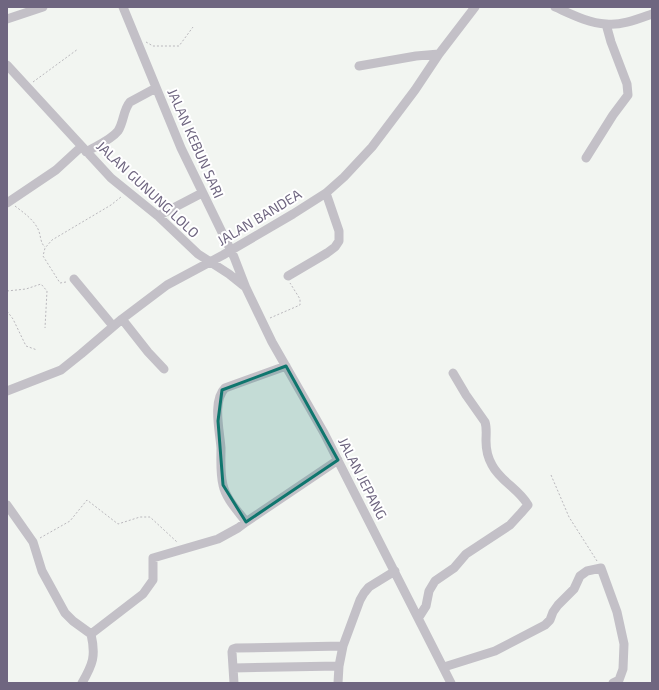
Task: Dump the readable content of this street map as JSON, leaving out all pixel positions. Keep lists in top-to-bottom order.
{
  "streets": {
    "street": [
      "JALAN KEBUN SARI",
      "JALAN GUNUNG LOLO",
      "JALAN BANDEA",
      "JALAN JEPANG"
    ]
  },
  "crossings": [
    ["JALAN KEBUN SARI", "JALAN GUNUNG LOLO"],
    ["JALAN KEBUN SARI", "JALAN BANDEA"],
    ["JALAN KEBUN SARI", "JALAN JEPANG"],
    ["JALAN GUNUNG LOLO", "JALAN BANDEA"],
    ["JALAN GUNUNG LOLO", "JALAN JEPANG"]
  ]
}
